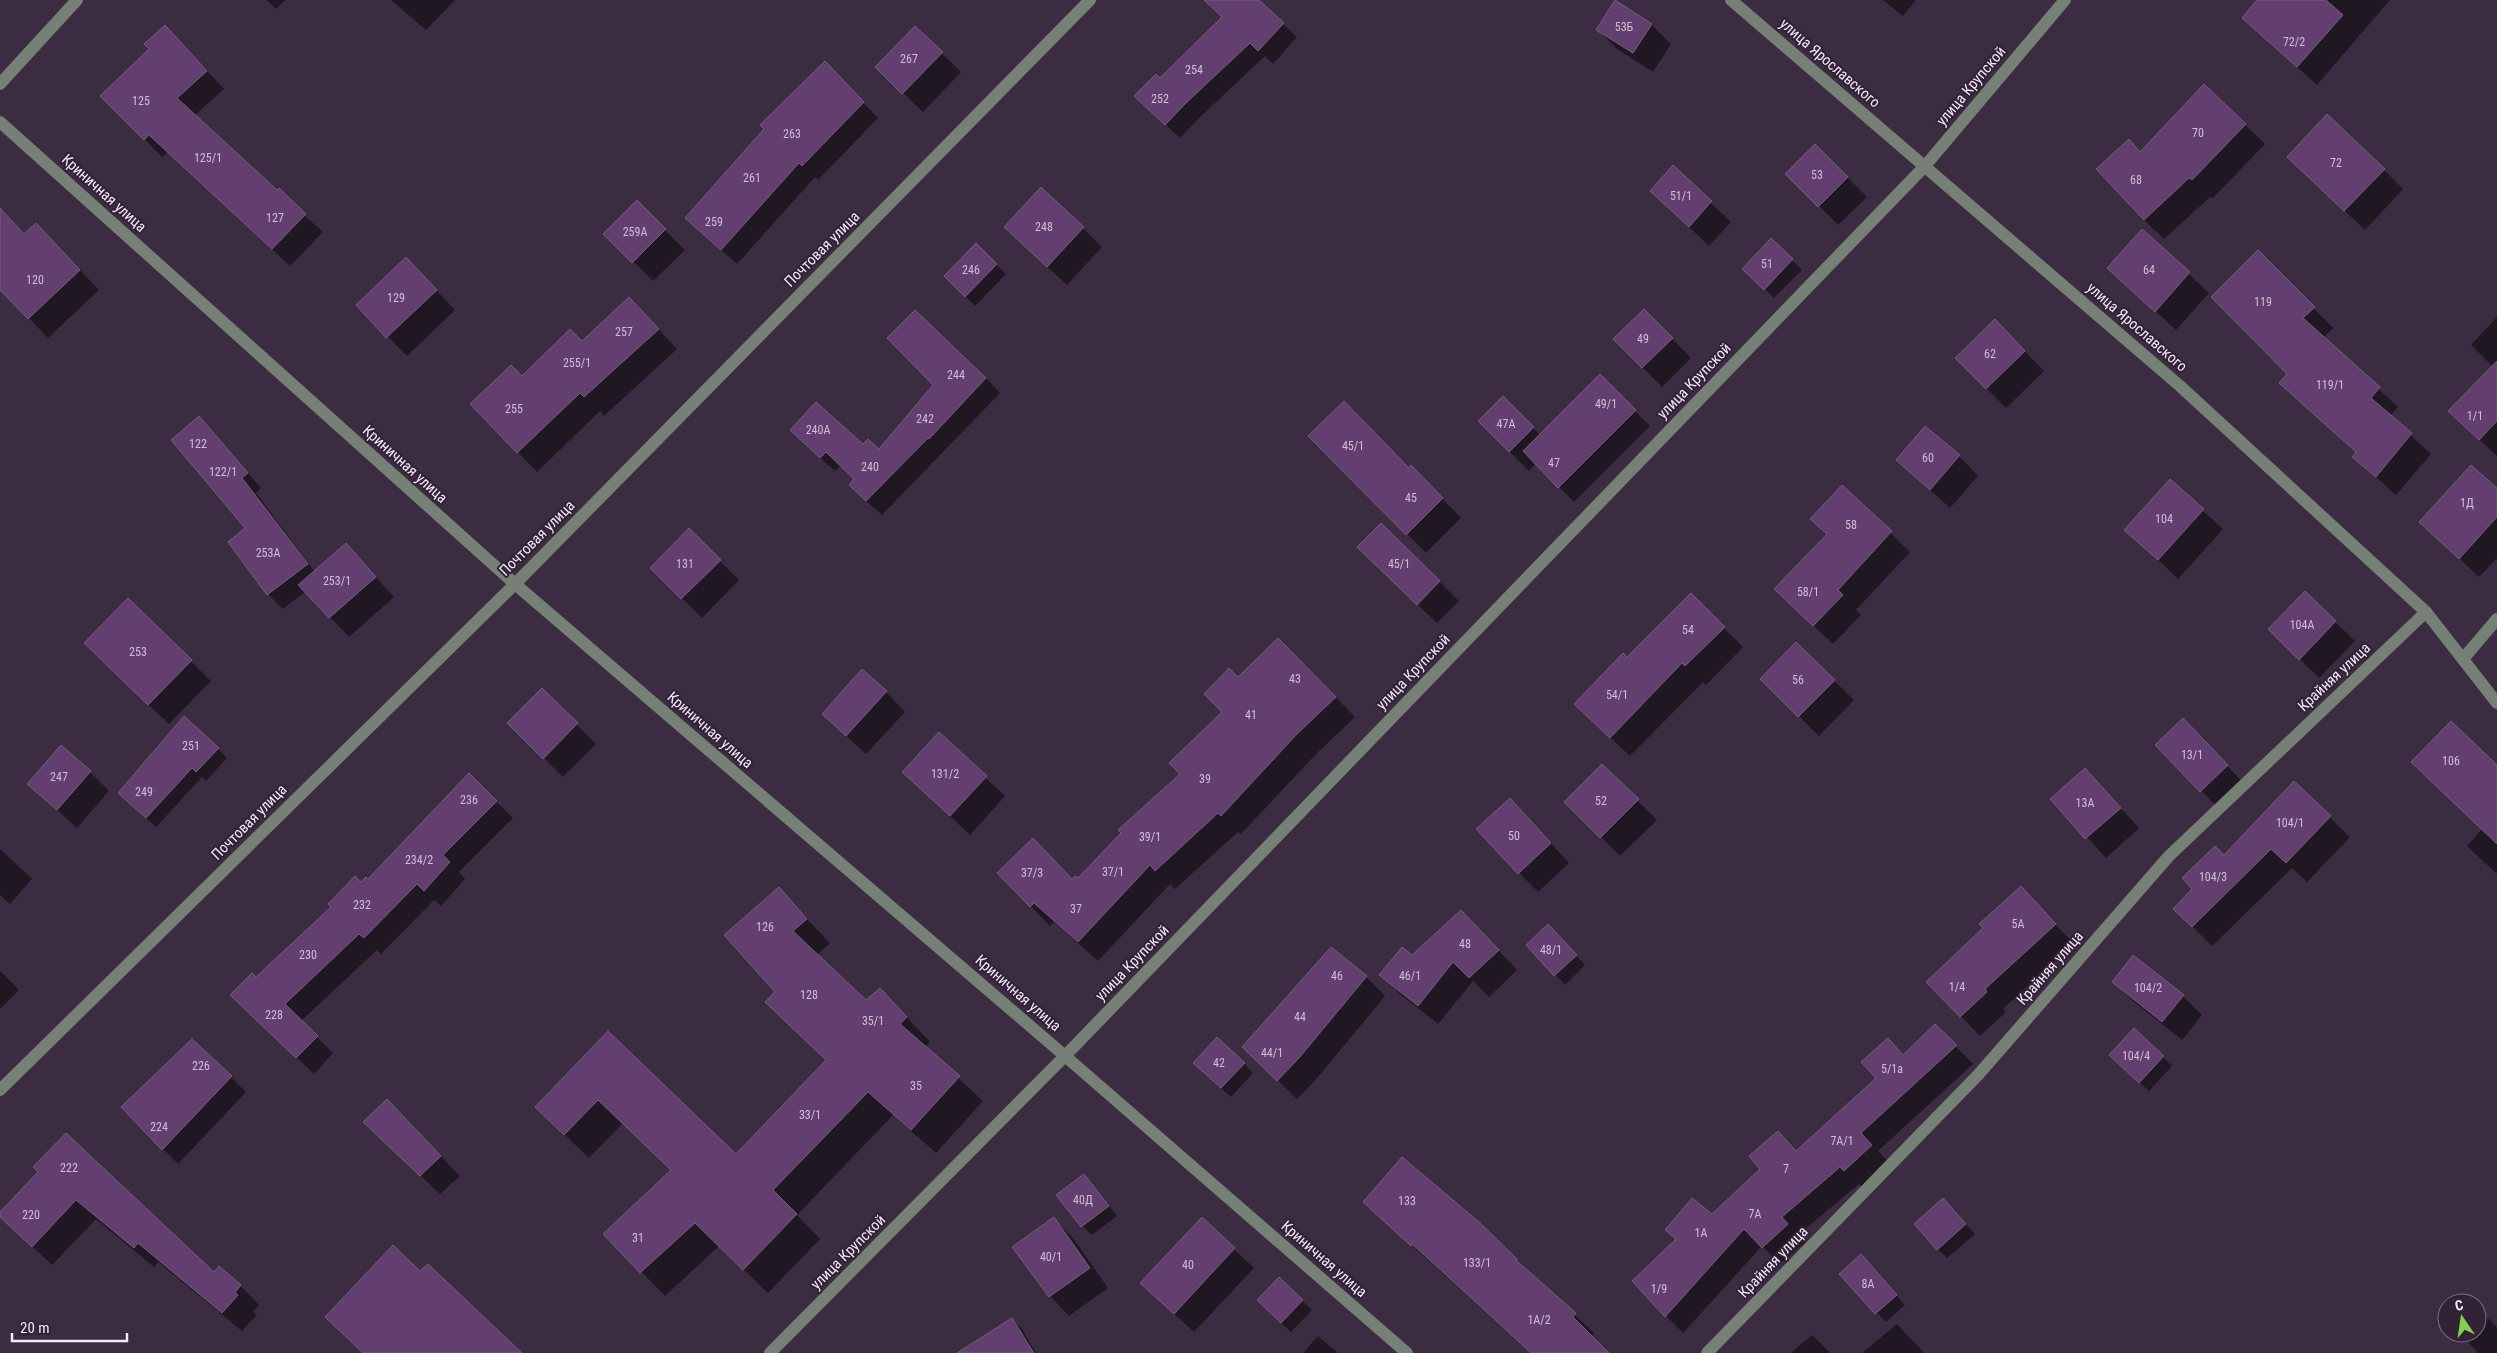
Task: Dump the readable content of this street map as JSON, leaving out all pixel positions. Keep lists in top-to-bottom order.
{
  "streets": {
    "street": [
      "улица Ярославского",
      "улица Крупской",
      "Криничная улица",
      "Почтовая улица",
      "Крайняя улица"
    ]
  },
  "crossings": [
    ["улица Ярославского", "улица Крупской"],
    ["улица Ярославского", "Крайняя улица"],
    ["улица Крупской", "Криничная улица"],
    ["Криничная улица", "Почтовая улица"]
  ],
  "house_numbers": [
    "53Б",
    "72/2",
    "267",
    "254",
    "252",
    "125",
    "70",
    "263",
    "125/1",
    "72",
    "53",
    "261",
    "68",
    "51/1",
    "127",
    "259",
    "248",
    "259А",
    "51",
    "246",
    "64",
    "120",
    "129",
    "119",
    "257",
    "49",
    "62",
    "255/1",
    "244",
    "119/1",
    "49/1",
    "255",
    "1/1",
    "242",
    "47А",
    "240А",
    "122",
    "45/1",
    "60",
    "47",
    "240",
    "122/1",
    "45",
    "1Д",
    "104",
    "58",
    "253А",
    "131",
    "45/1",
    "253/1",
    "58/1",
    "104А",
    "54",
    "253",
    "43",
    "56",
    "54/1",
    "41",
    "251",
    "13/1",
    "106",
    "131/2",
    "247",
    "39",
    "249",
    "236",
    "52",
    "13А",
    "104/1",
    "50",
    "39/1",
    "234/2",
    "37/1",
    "37/3",
    "104/3",
    "232",
    "37",
    "5А",
    "126",
    "48",
    "48/1",
    "230",
    "46",
    "46/1",
    "1/4",
    "104/2",
    "128",
    "228",
    "44",
    "35/1",
    "44/1",
    "104/4",
    "42",
    "226",
    "5/1а",
    "35",
    "33/1",
    "224",
    "7А/1",
    "222",
    "7",
    "40Д",
    "133",
    "7А",
    "220",
    "1А",
    "31",
    "40/1",
    "133/1",
    "40",
    "8А",
    "1/9",
    "1А/2"
  ],
  "scale_bar": "20 m",
  "north": "top"
}
